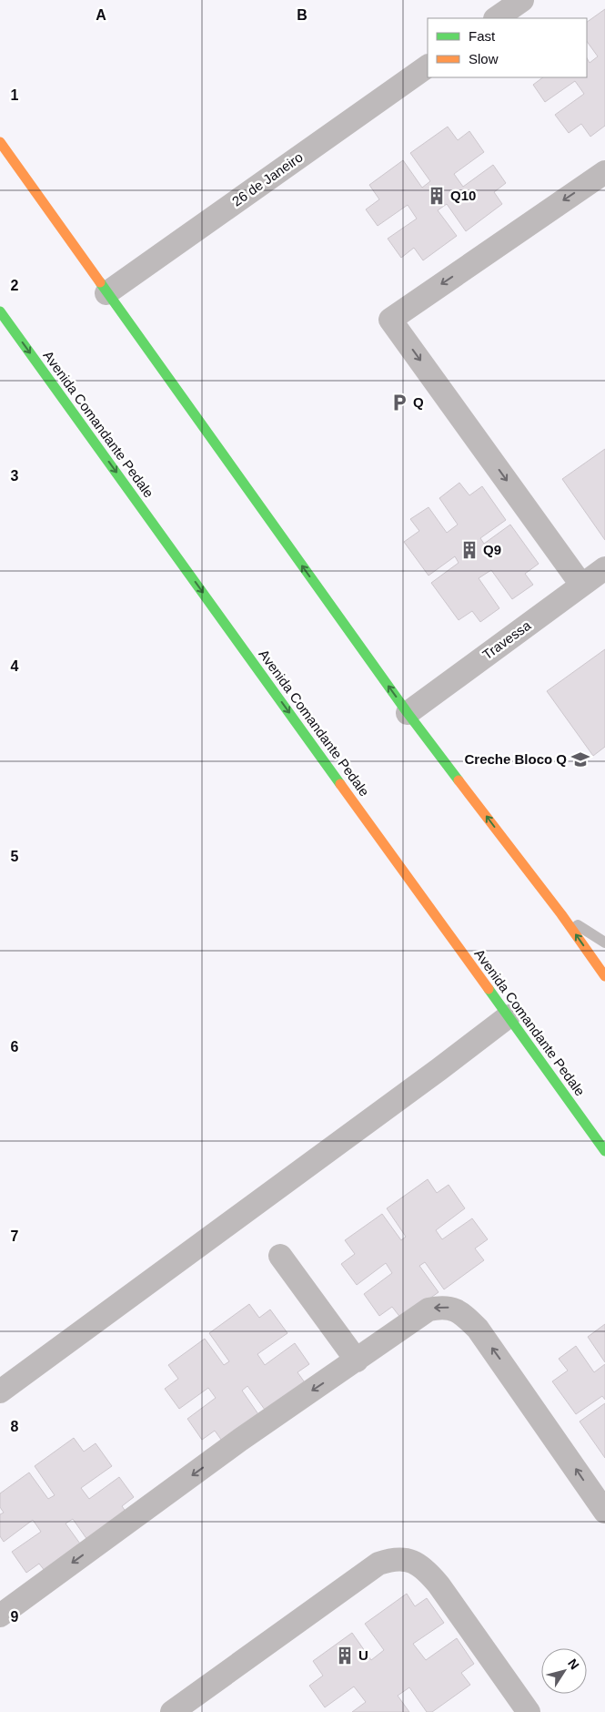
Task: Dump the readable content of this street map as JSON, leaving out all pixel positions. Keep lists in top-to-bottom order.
{
  "streets": {
    "street": ["26 de Janeiro", "Avenida Comandante Pedale", "Travessa"]
  },
  "one_way": ["Avenida Comandante Pedale"],
  "places": {
    "building": ["Q10", "Q9", "U"],
    "parking": ["Q"],
    "school or university": ["Creche Bloco Q"]
  },
  "legend": ["Fast", "Slow"],
  "north": "top right",
  "grid": {
    "columns": ["A", "B"],
    "rows": [
      "1",
      "2",
      "3",
      "4",
      "5",
      "6",
      "7",
      "8",
      "9"
    ]
  }
}
